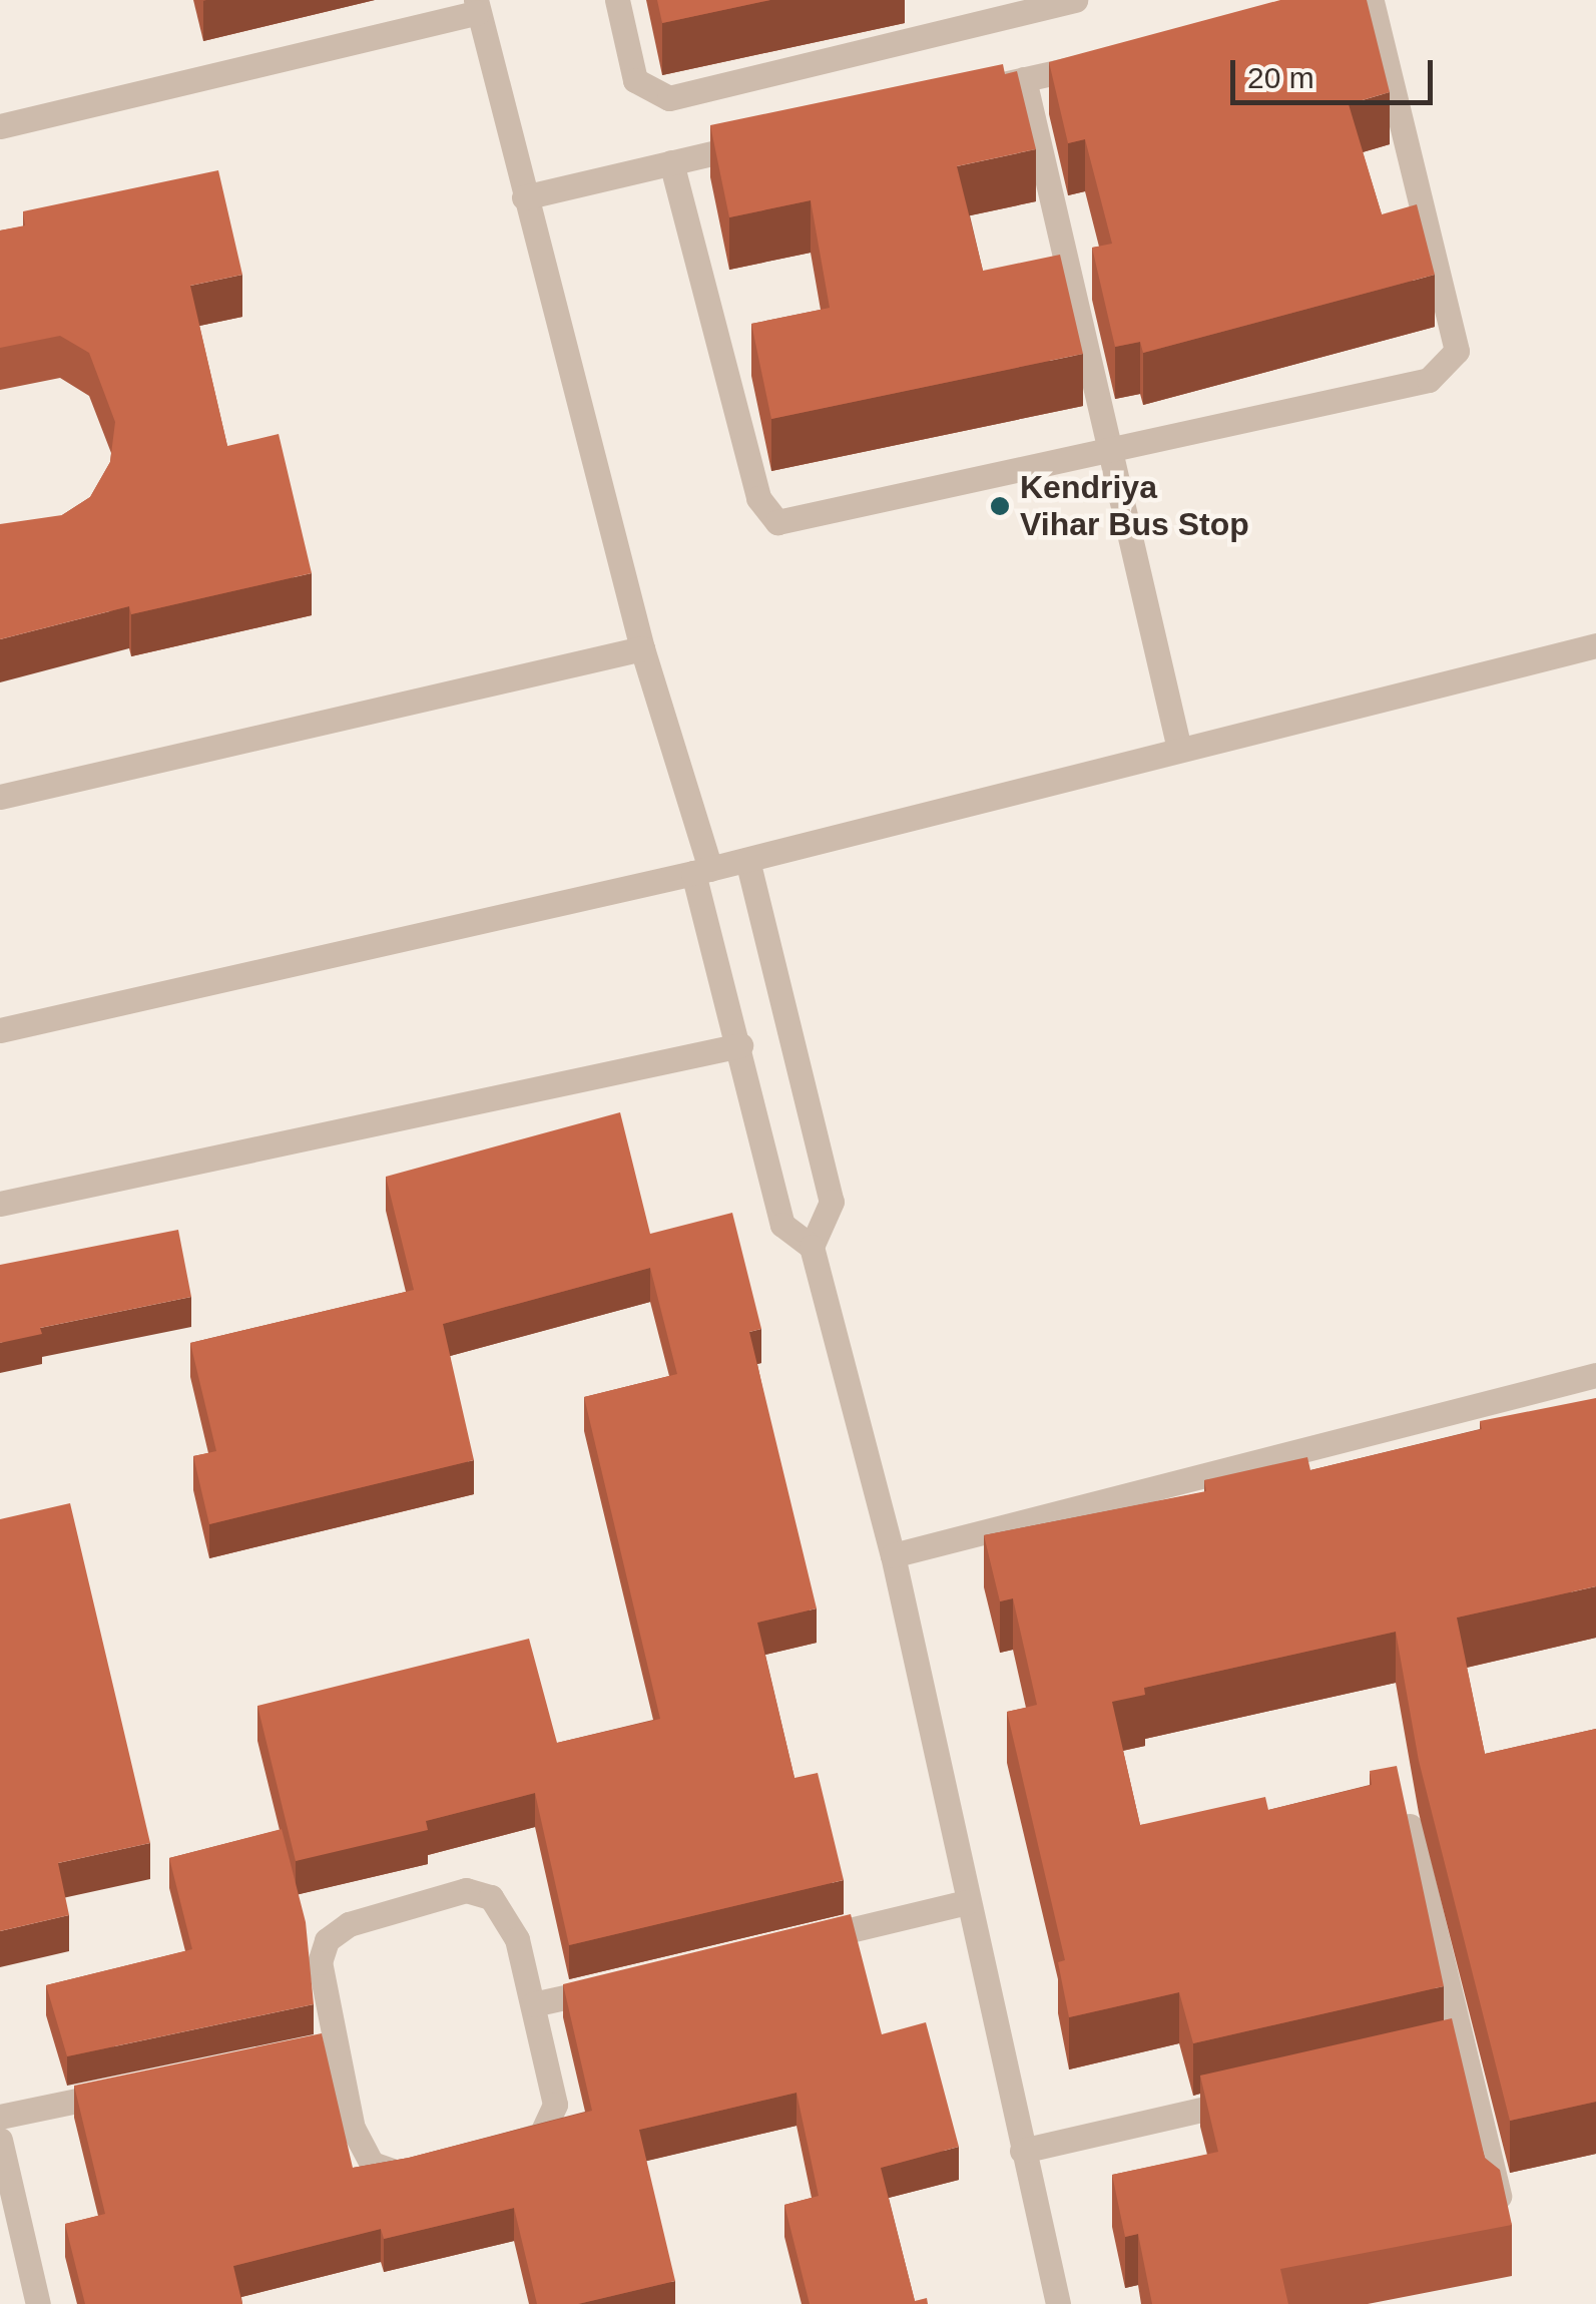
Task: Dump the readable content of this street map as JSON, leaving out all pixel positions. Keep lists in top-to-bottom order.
{
  "places": ["Kendriya Vihar Bus Stop"],
  "scale_bar": "20 m"
}
